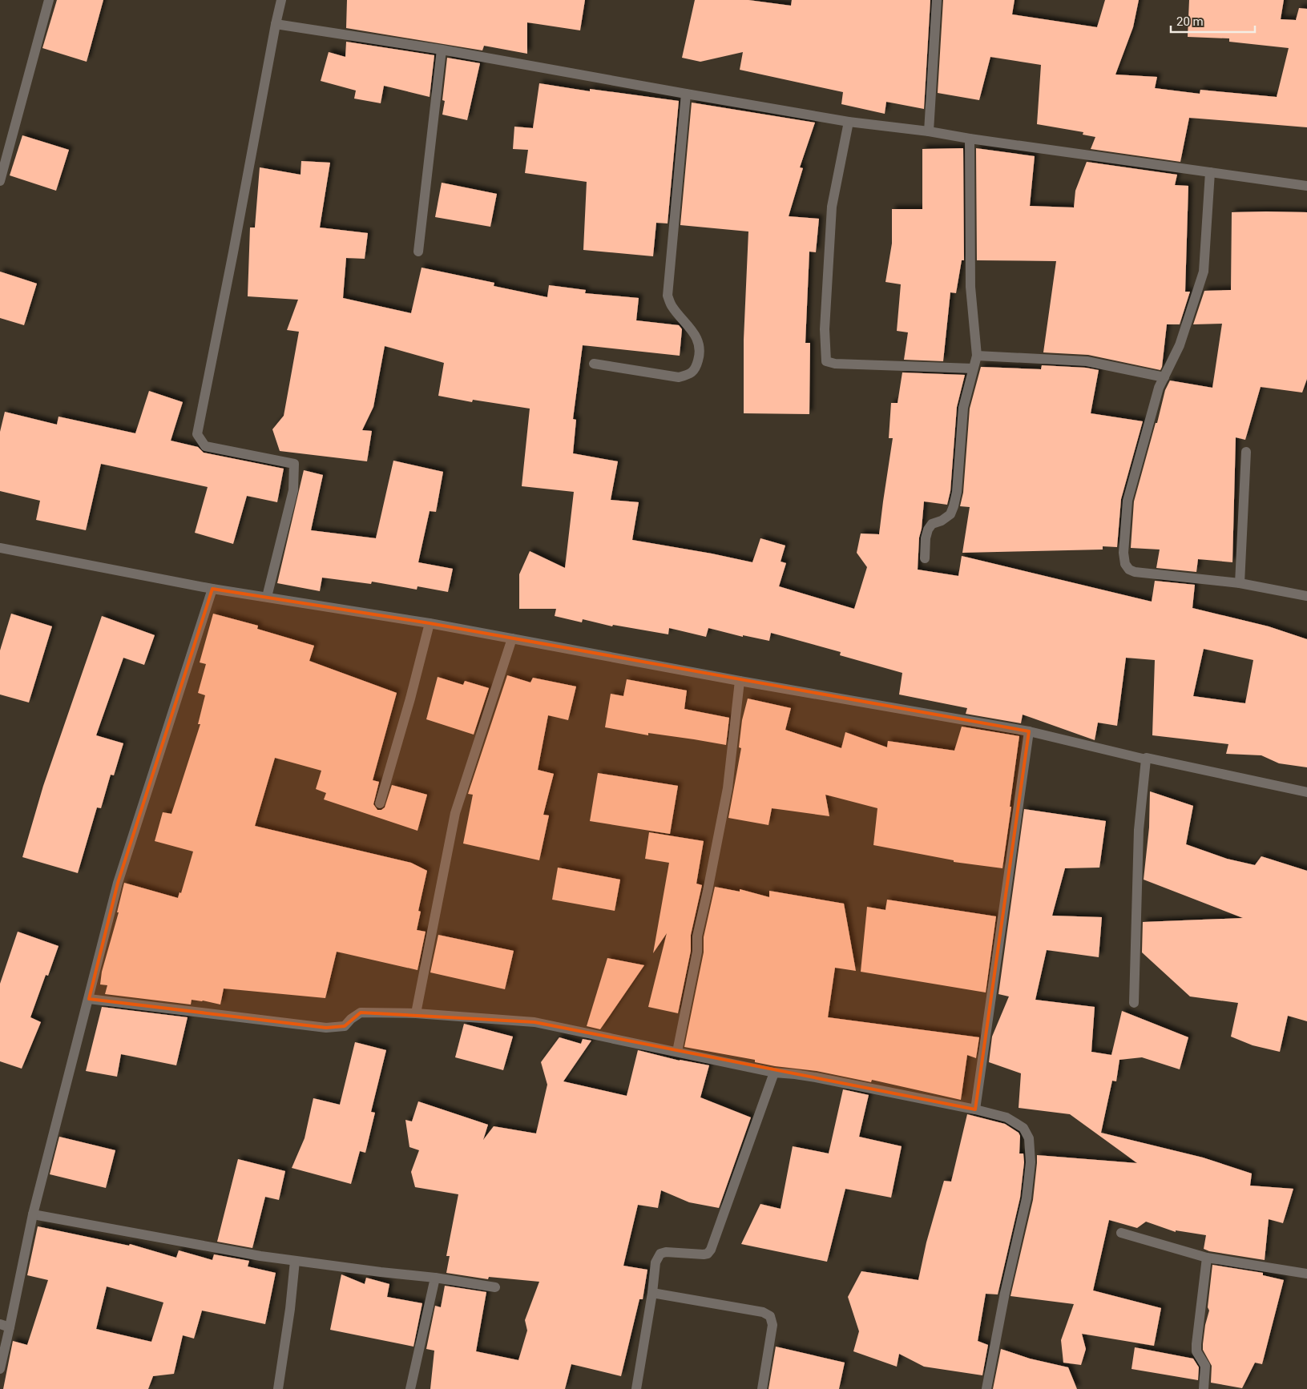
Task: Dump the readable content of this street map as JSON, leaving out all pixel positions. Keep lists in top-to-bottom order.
{
  "scale_bar": "20 m"
}
